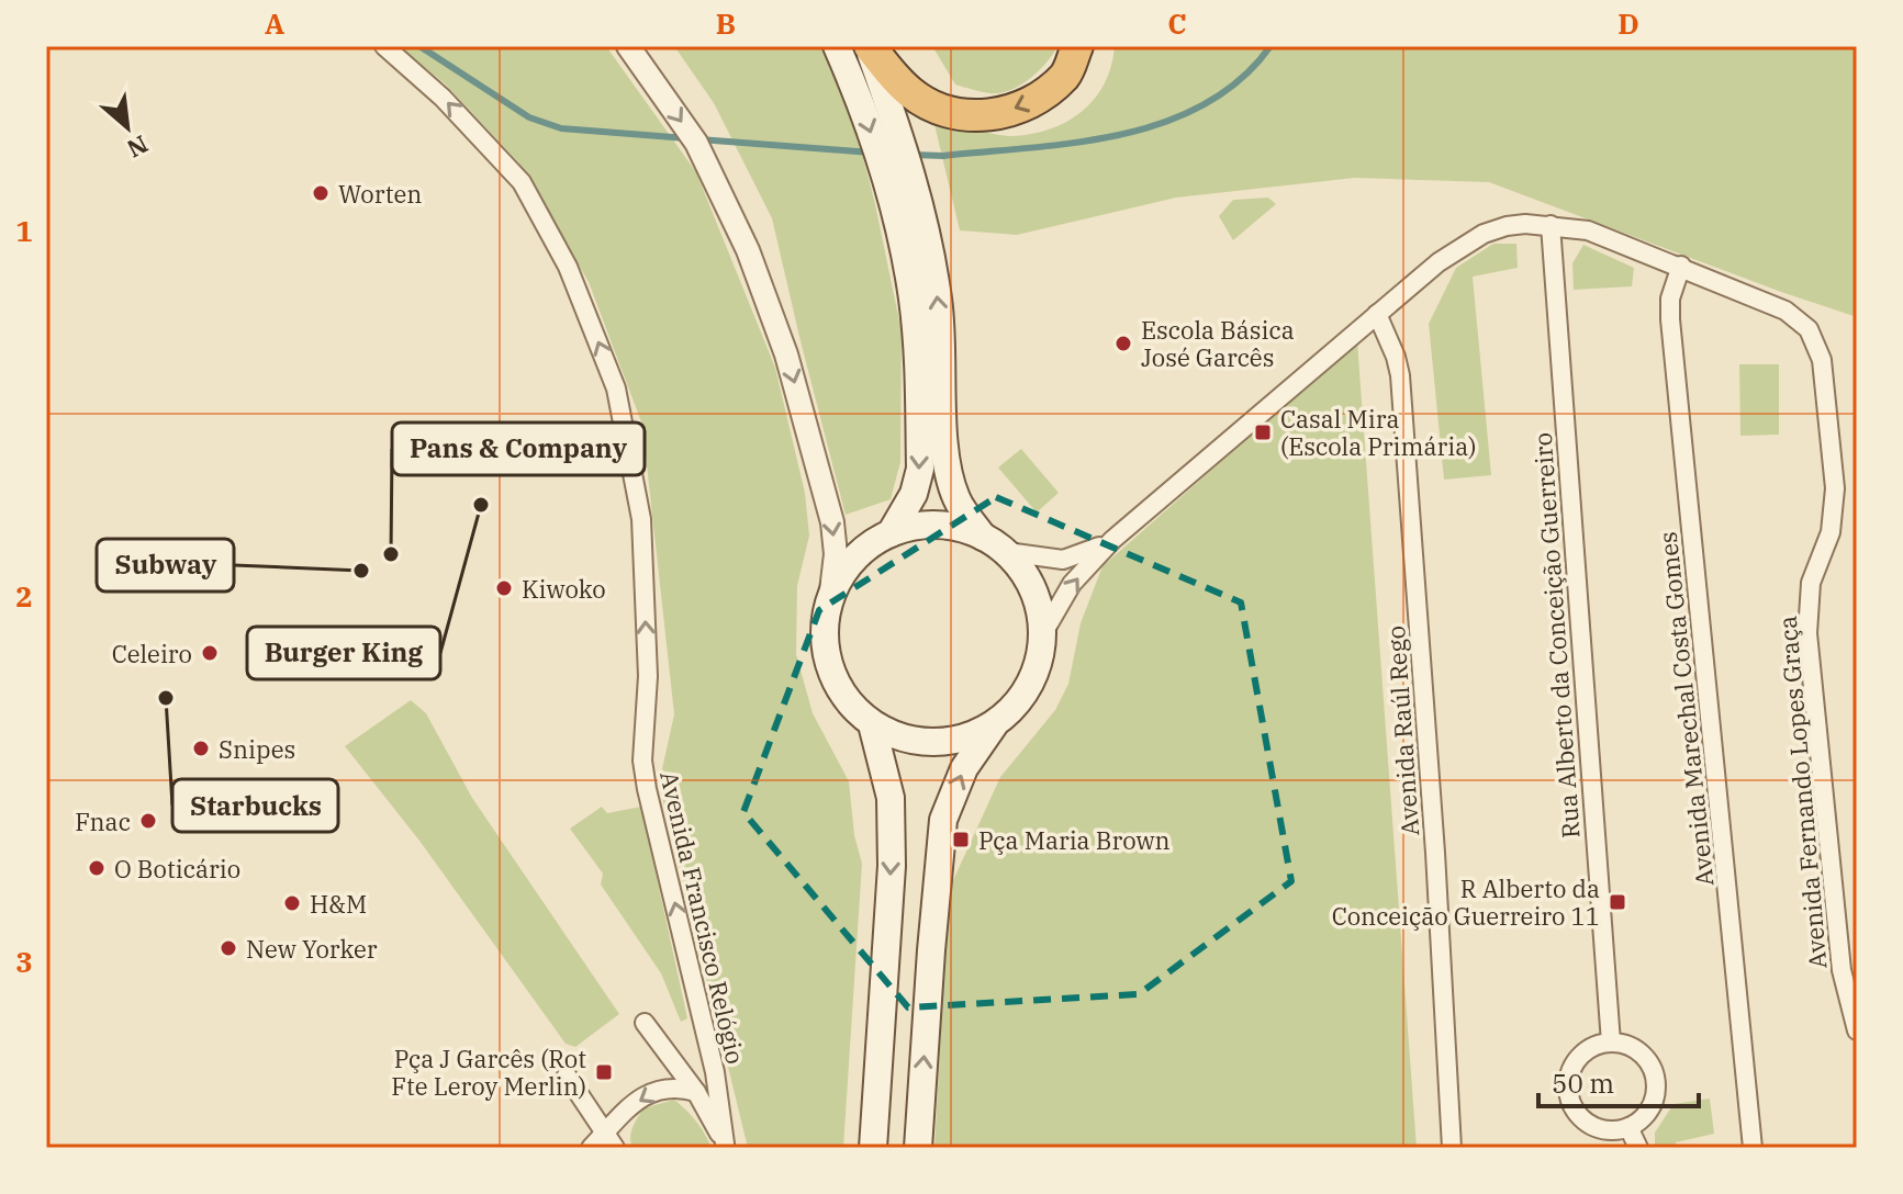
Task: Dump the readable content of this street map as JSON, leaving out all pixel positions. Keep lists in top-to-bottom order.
{
  "streets": {
    "street": [
      "Rua Alberto da Conceição Guerreiro",
      "Avenida Marechal Costa Gomes",
      "Avenida Raúl Rego",
      "Avenida Fernando Lopes Graça",
      "Avenida Francisco Relógio"
    ]
  },
  "crossings": [
    ["Rua Alberto da Conceição Guerreiro", "Avenida Fernando Lopes Graça"],
    ["Avenida Marechal Costa Gomes", "Avenida Fernando Lopes Graça"],
    ["Avenida Raúl Rego", "Avenida Fernando Lopes Graça"]
  ],
  "one_way": ["Avenida Francisco Relógio"],
  "places": {
    "other": [
      "Worten",
      "Escola Básica José Garcês",
      "Burger King",
      "Pans & Company",
      "Subway",
      "Kiwoko",
      "Celeiro",
      "Starbucks",
      "Snipes",
      "Fnac",
      "O Boticário",
      "H&M",
      "New Yorker"
    ],
    "transit": [
      "Casal Mira (Escola Primária)",
      "Pça Maria Brown",
      "R Alberto da Conceição Guerreiro 11",
      "Pça J Garcês (Rot Fte Leroy Merlin)"
    ]
  },
  "scale_bar": "50 m",
  "north": "bottom right",
  "grid": {
    "columns": [
      "A",
      "B",
      "C",
      "D"
    ],
    "rows": ["1", "2", "3"]
  }
}
